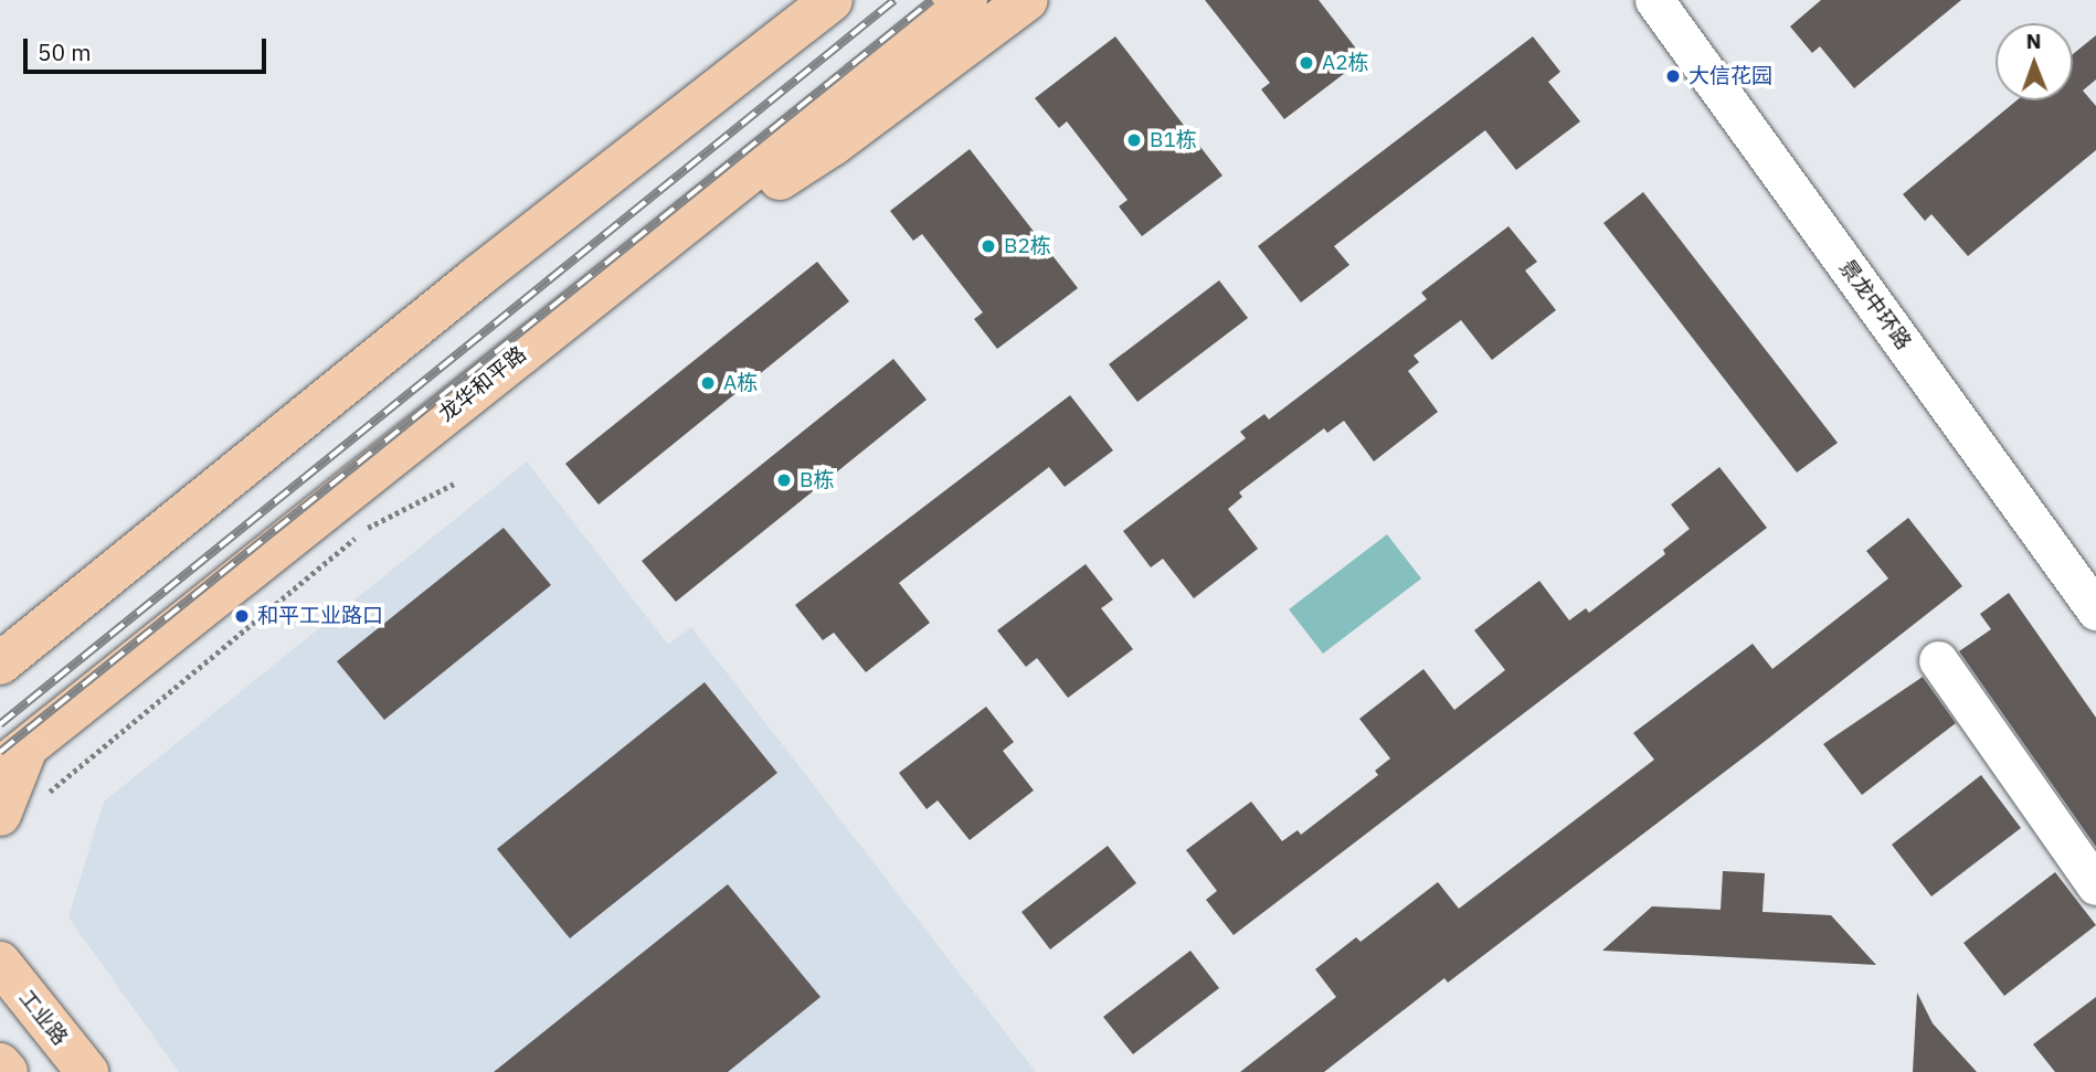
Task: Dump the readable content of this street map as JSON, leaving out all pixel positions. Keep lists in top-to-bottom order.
{
  "streets": {
    "main road": ["龙华和平路", "工业路"],
    "street": ["景龙中环路"]
  },
  "places": [
    "A2栋",
    "大信花园",
    "B1栋",
    "B2栋",
    "A栋",
    "B栋",
    "和平工业路口"
  ],
  "scale_bar": "50 m",
  "north": "top"
}
